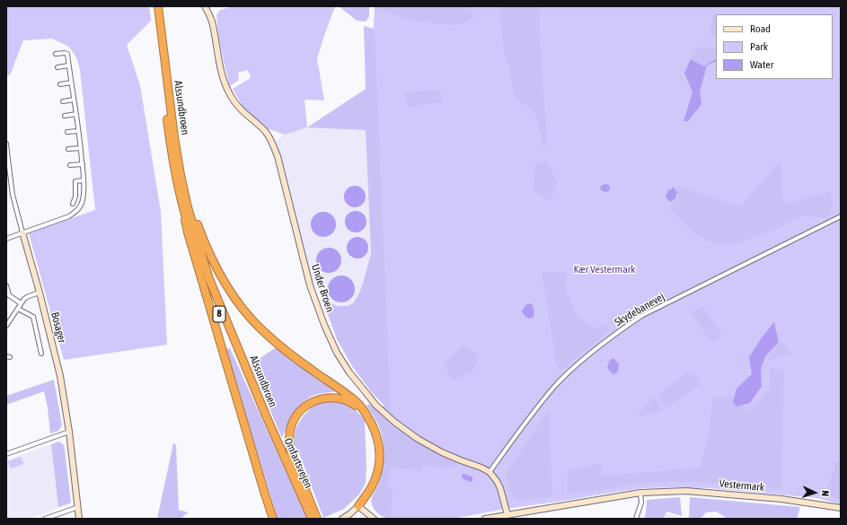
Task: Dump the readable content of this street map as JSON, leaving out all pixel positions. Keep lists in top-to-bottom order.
{
  "streets": {
    "highway": ["Alssundbroen", "8", "Omfartsvejen"],
    "street": [
      "Under Broen",
      "Skydebanevej",
      "Bosager",
      "Vestermark"
    ]
  },
  "crossings": [
    ["Alssundbroen", "Omfartsvejen"],
    ["Under Broen", "Skydebanevej"]
  ],
  "parks": ["Kær Vestermark"],
  "legend": ["Road", "Park", "Water"],
  "north": "right"
}
